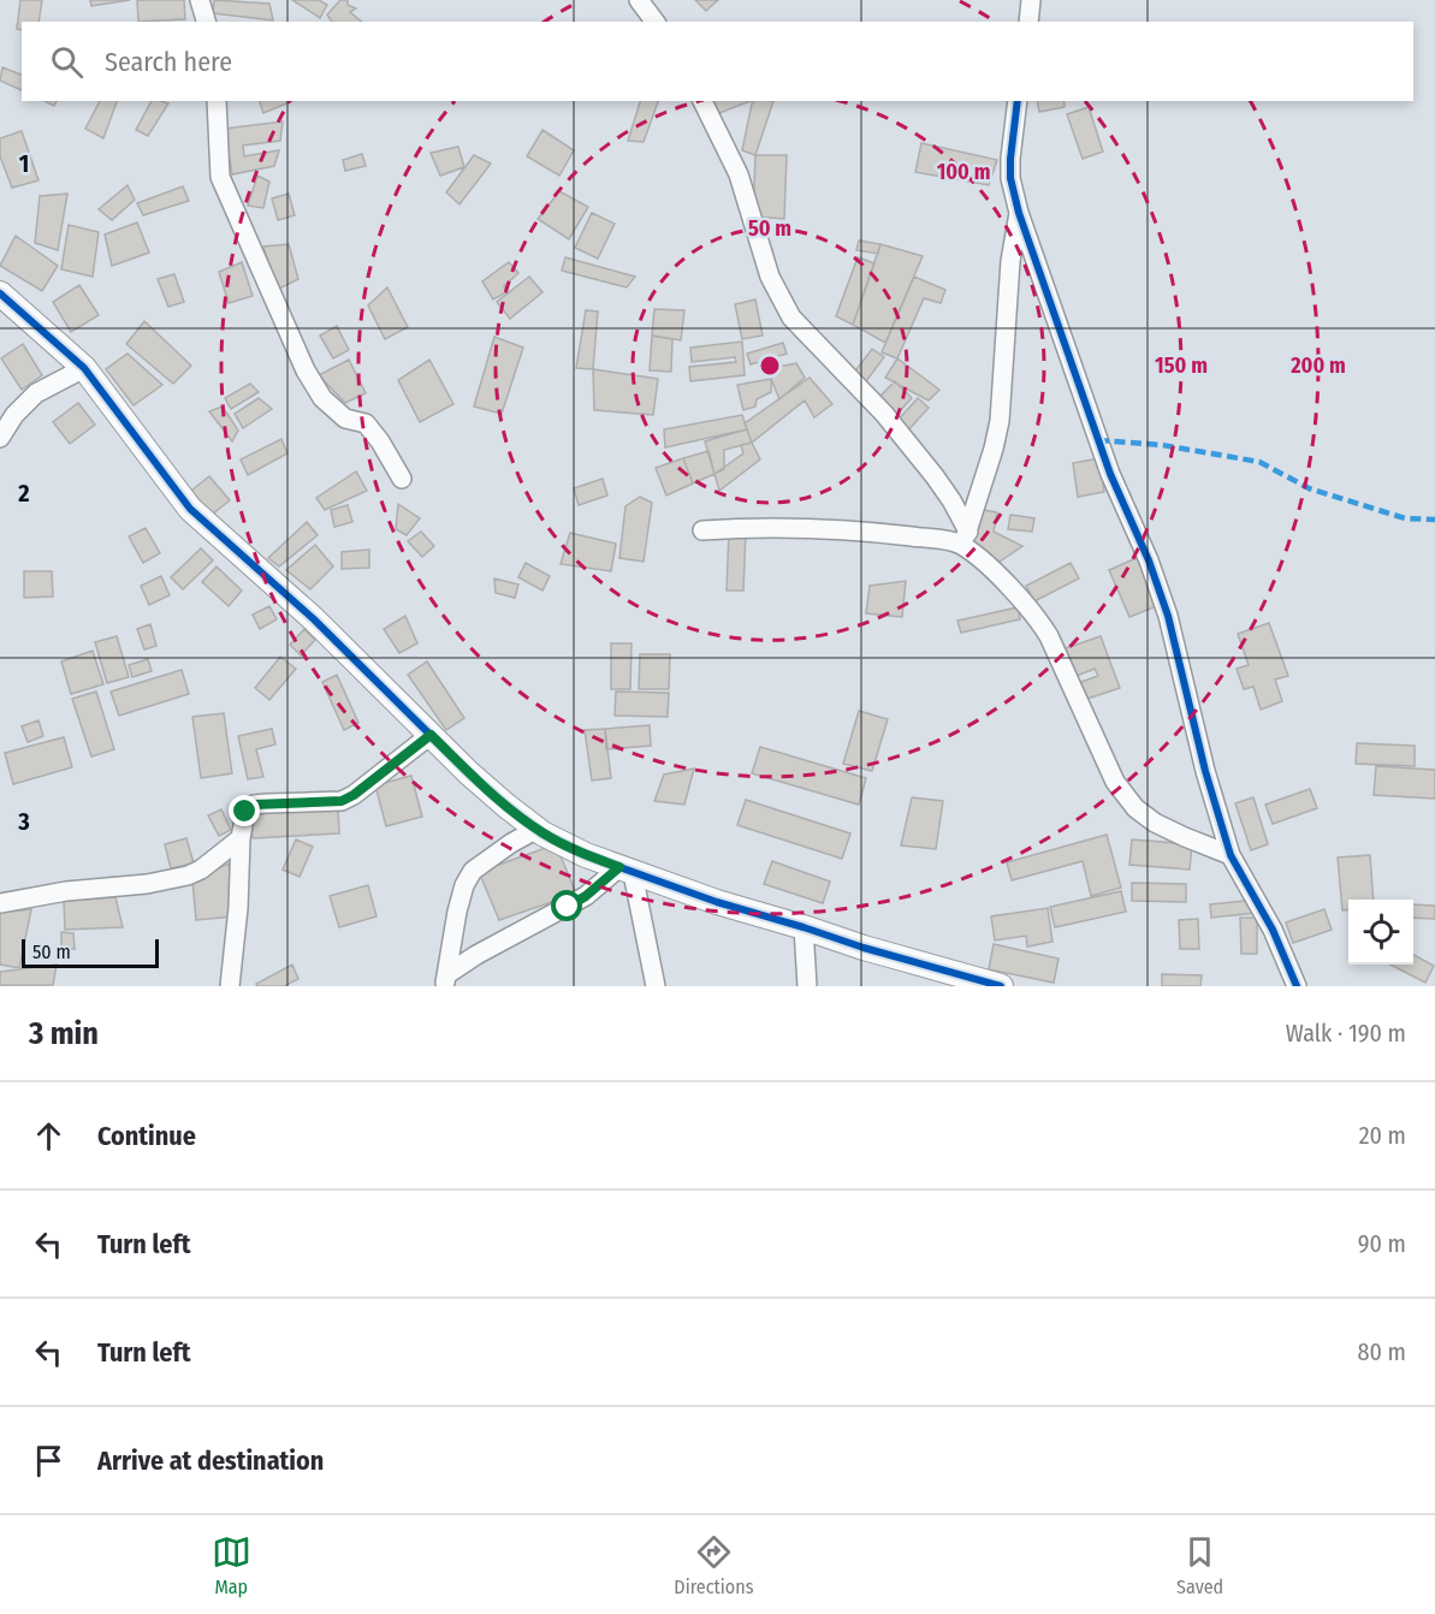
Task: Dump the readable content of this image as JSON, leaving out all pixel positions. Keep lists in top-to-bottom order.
{
  "scale_bar": "50 m",
  "page": {
    "search": "Search here",
    "scale": "50 m",
    "heading": ["3 min", "Walk · 190 m"],
    "list": [
      ["Continue", "20 m"],
      ["Turn left", "90 m"],
      ["Turn left", "80 m"],
      "Arrive at destination"
    ],
    "nav": ["Map", "Directions", "Saved"]
  },
  "grid": {
    "rows": ["1", "2", "3"]
  },
  "rings": [
    "100 m",
    "50 m",
    "150 m",
    "200 m"
  ]
}
